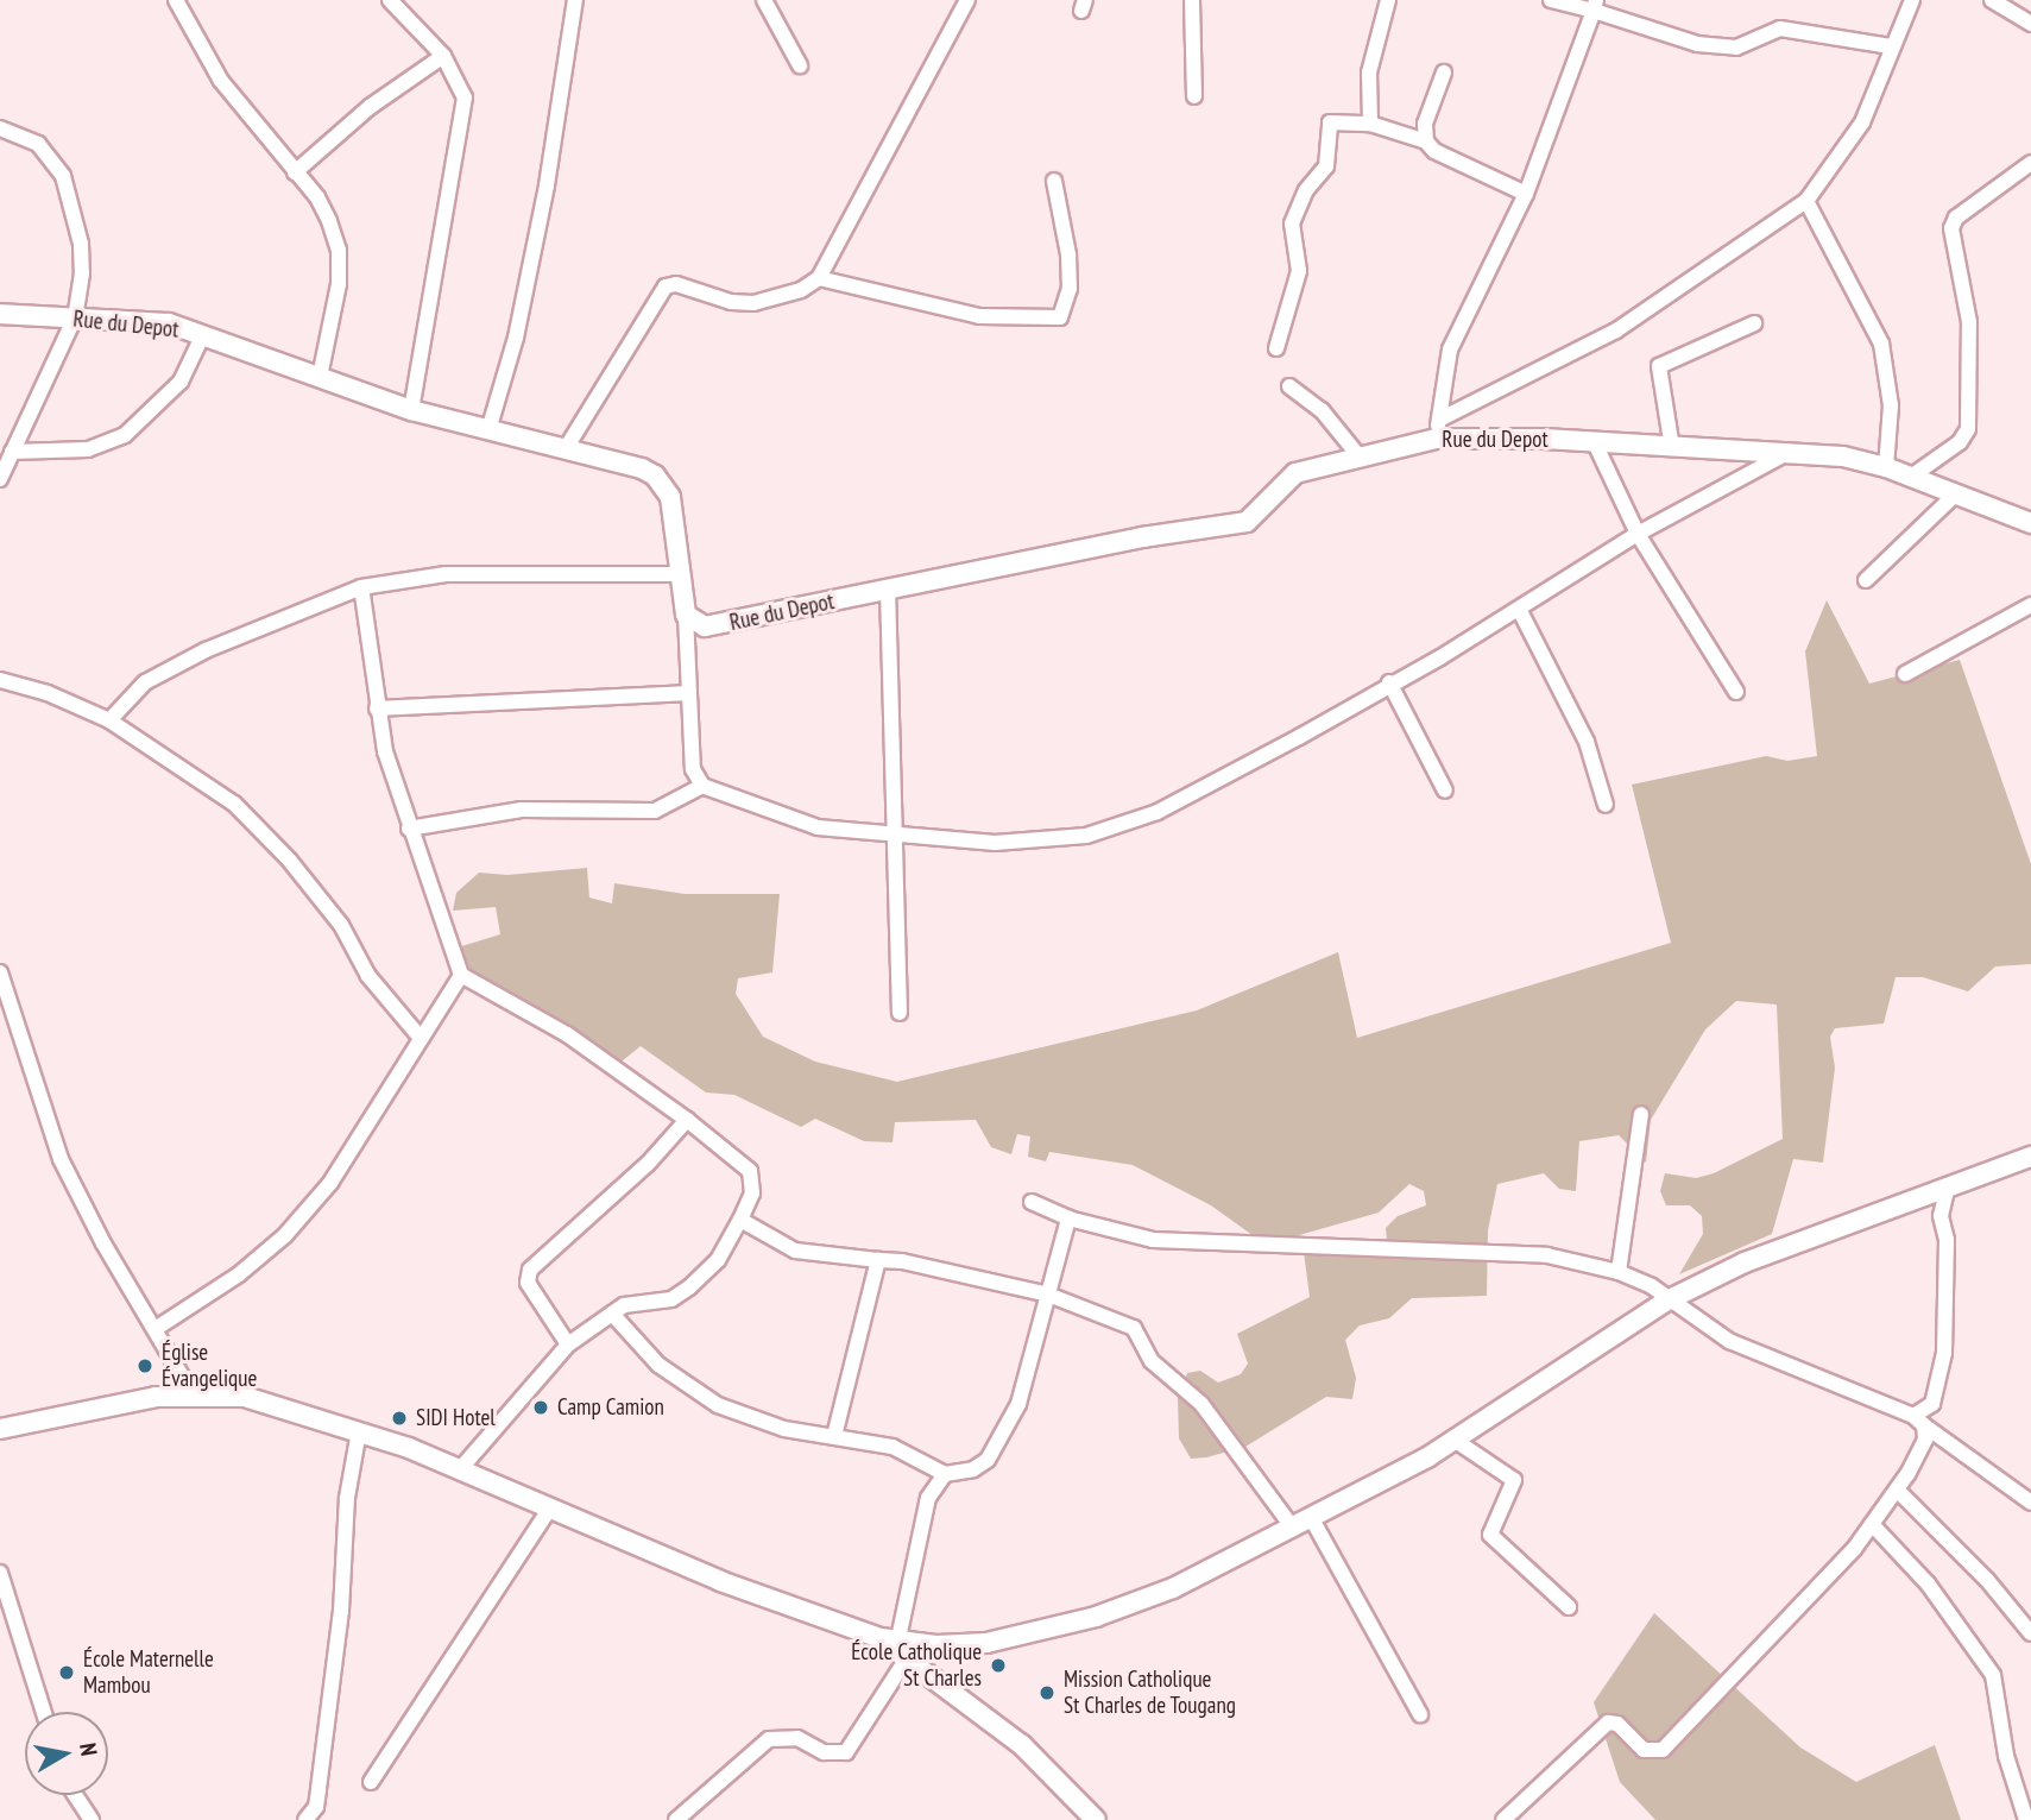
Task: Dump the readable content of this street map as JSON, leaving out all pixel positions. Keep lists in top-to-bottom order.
{
  "streets": {
    "street": ["Rue du Depot"]
  },
  "places": [
    "Église Évangelique",
    "Camp Camion",
    "SIDI Hotel",
    "École Catholique St Charles",
    "École Maternelle Mambou",
    "Mission Catholique St Charles de Tougang"
  ],
  "north": "right"
}
